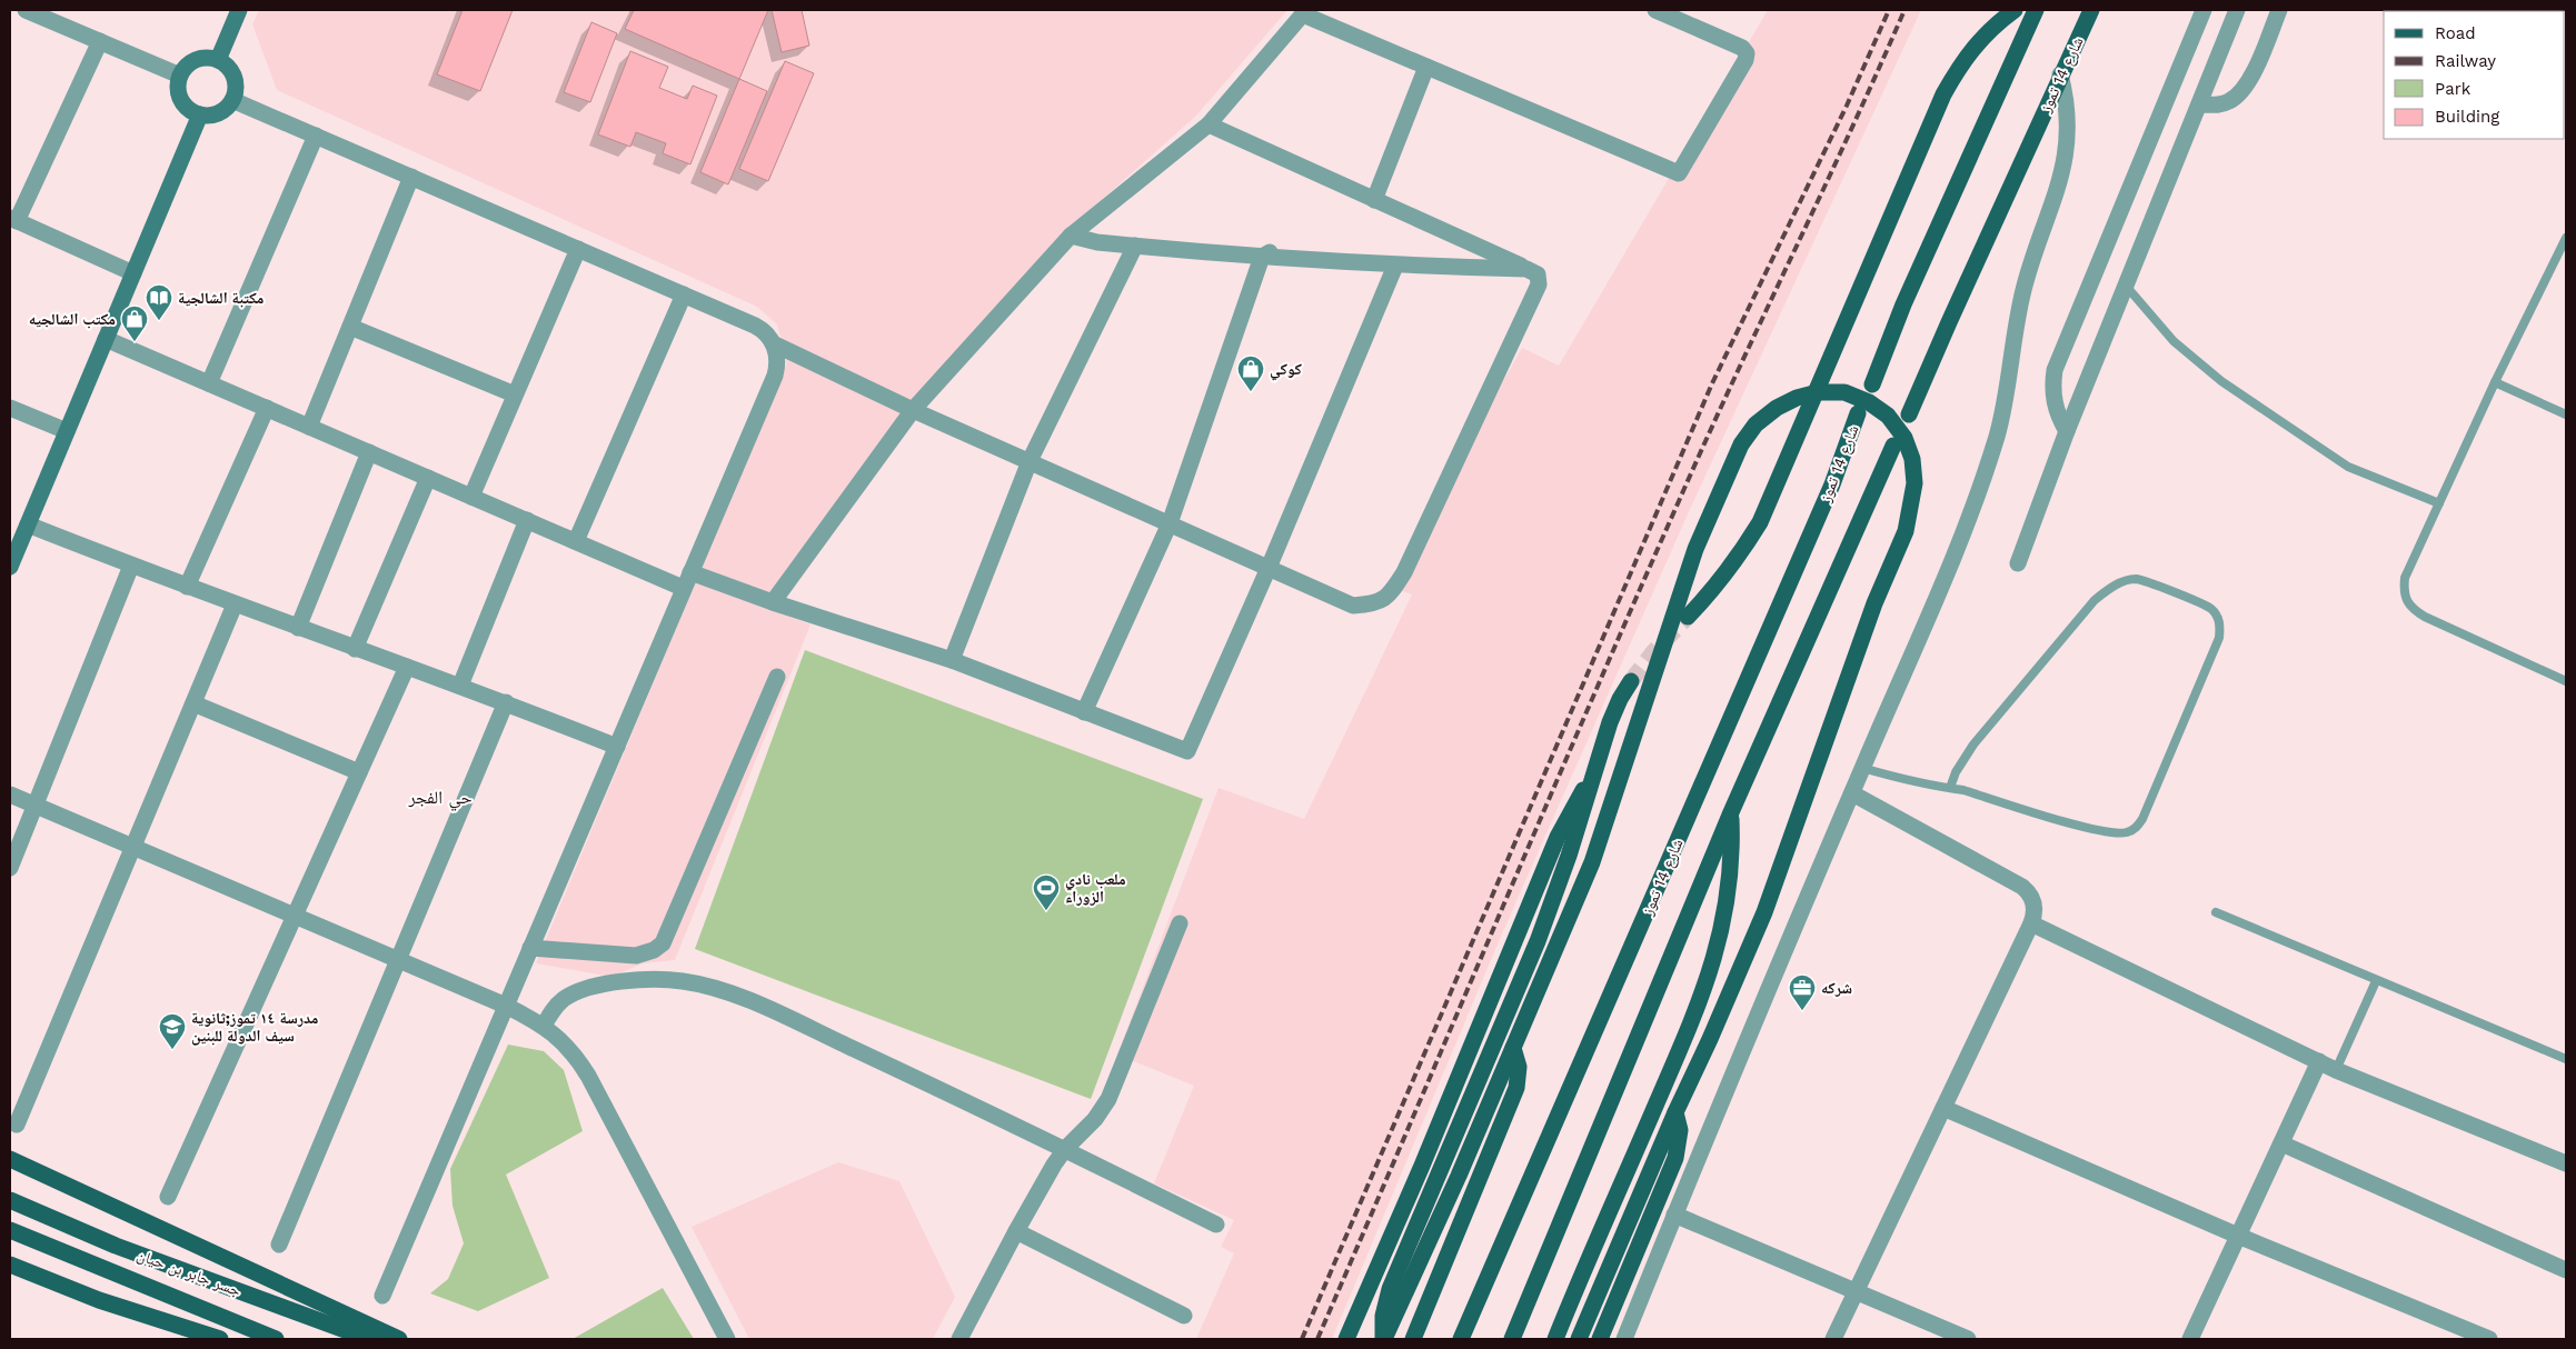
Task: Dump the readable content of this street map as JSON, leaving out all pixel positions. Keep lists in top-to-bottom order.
{
  "streets": {
    "main road": ["شارع 14 تموز", "جسر جابر بن حيان"]
  },
  "districts": ["حي الفجر"],
  "places": {
    "library": ["مكتبة الشالجية"],
    "shop": ["مكتب الشالجيه", "كوكي"],
    "sports": ["ملعب نادي الزوراء"],
    "office": ["شركه"],
    "school or university": ["مدرسة ١٤ تموز;ثانوية سيف الدولة للبنين"]
  },
  "legend": [
    "Road",
    "Railway",
    "Park",
    "Building"
  ]
}
